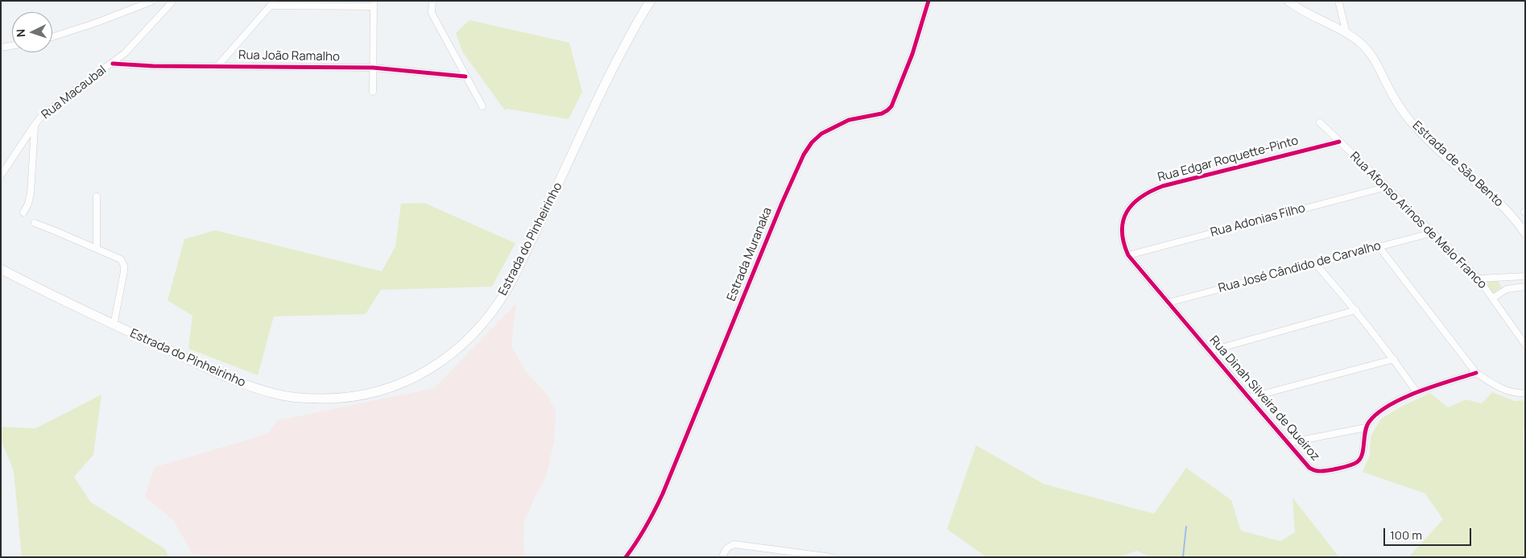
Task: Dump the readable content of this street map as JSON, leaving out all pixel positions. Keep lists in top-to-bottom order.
{
  "streets": {
    "main road": ["Estrada do Pinheirinho"],
    "street": [
      "Rua João Ramalho",
      "Rua Macaubal",
      "Rua Edgar Roquette-Pinto",
      "Estrada de São Bento",
      "Rua Adonias Filho",
      "Rua Afonso Arinos de Melo Franco",
      "Estrada Muranaka",
      "Rua José Cândido de Carvalho",
      "Rua Dinah Silveira de Queiroz"
    ]
  },
  "crossings": [
    ["Rua João Ramalho", "Rua Macaubal"],
    ["Rua Edgar Roquette-Pinto", "Rua Adonias Filho"],
    ["Rua Edgar Roquette-Pinto", "Rua Afonso Arinos de Melo Franco"],
    ["Rua Edgar Roquette-Pinto", "Rua Dinah Silveira de Queiroz"],
    ["Rua Adonias Filho", "Rua Afonso Arinos de Melo Franco"],
    ["Rua Adonias Filho", "Rua Dinah Silveira de Queiroz"],
    ["Rua Afonso Arinos de Melo Franco", "Rua José Cândido de Carvalho"],
    ["Rua José Cândido de Carvalho", "Rua Dinah Silveira de Queiroz"]
  ],
  "scale_bar": "100 m",
  "north": "left"
}
